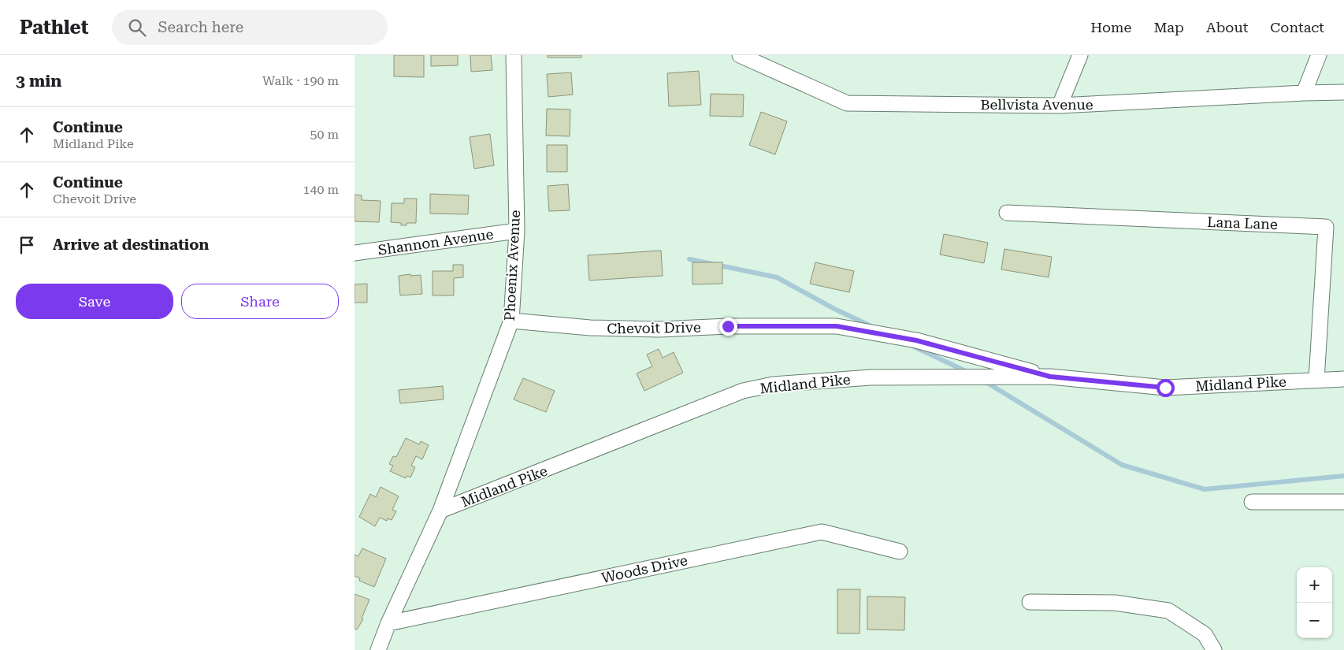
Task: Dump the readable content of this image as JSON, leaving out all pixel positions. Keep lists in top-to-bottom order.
{
  "streets": {
    "street": [
      "Bellvista Avenue",
      "Lana Lane",
      "Shannon Avenue",
      "Phoenix Avenue",
      "Chevoit Drive",
      "Midland Pike",
      "Woods Drive"
    ]
  },
  "crossings": [
    ["Lana Lane", "Midland Pike"],
    ["Shannon Avenue", "Phoenix Avenue"],
    ["Phoenix Avenue", "Chevoit Drive"],
    ["Phoenix Avenue", "Midland Pike"],
    ["Chevoit Drive", "Midland Pike"]
  ],
  "page": {
    "header": "Pathlet",
    "search": "Search here",
    "nav": [
      "Home",
      "Map",
      "About",
      "Contact"
    ],
    "heading": ["3 min", "Walk · 190 m"],
    "list": [
      ["Continue", "Midland Pike", "50 m"],
      ["Continue", "Chevoit Drive", "140 m"],
      "Arrive at destination"
    ],
    "buttons": ["Save", "Share"],
    "map_buttons": ["+", "−"]
  }
}
